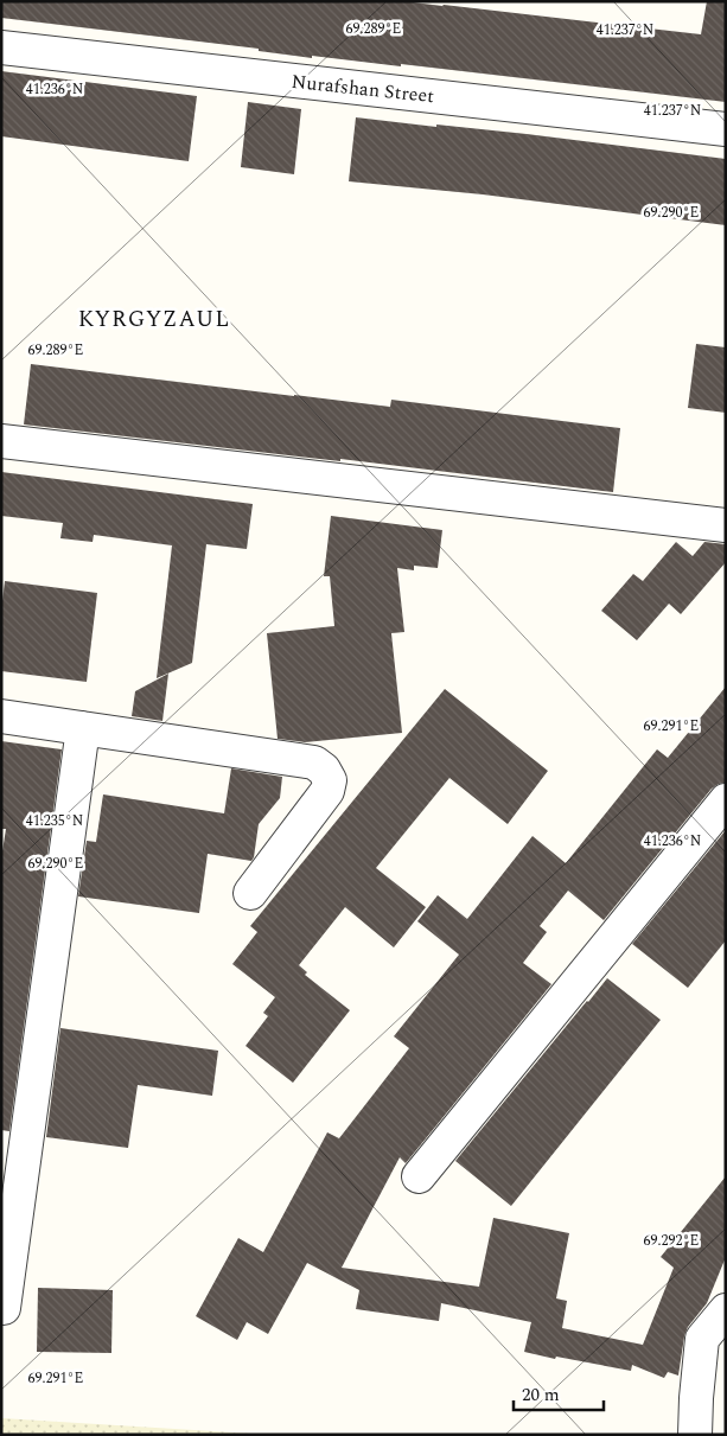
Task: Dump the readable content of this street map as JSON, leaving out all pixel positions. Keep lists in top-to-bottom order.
{
  "streets": {
    "street": ["Nurafshan Street"]
  },
  "districts": ["KYRGYZAUL"],
  "scale_bar": "20 m",
  "coordinates": [
    "69.289°E",
    "41.237°N",
    "41.236°N",
    "69.290°E",
    "69.291°E",
    "41.235°N",
    "69.292°E"
  ]
}
